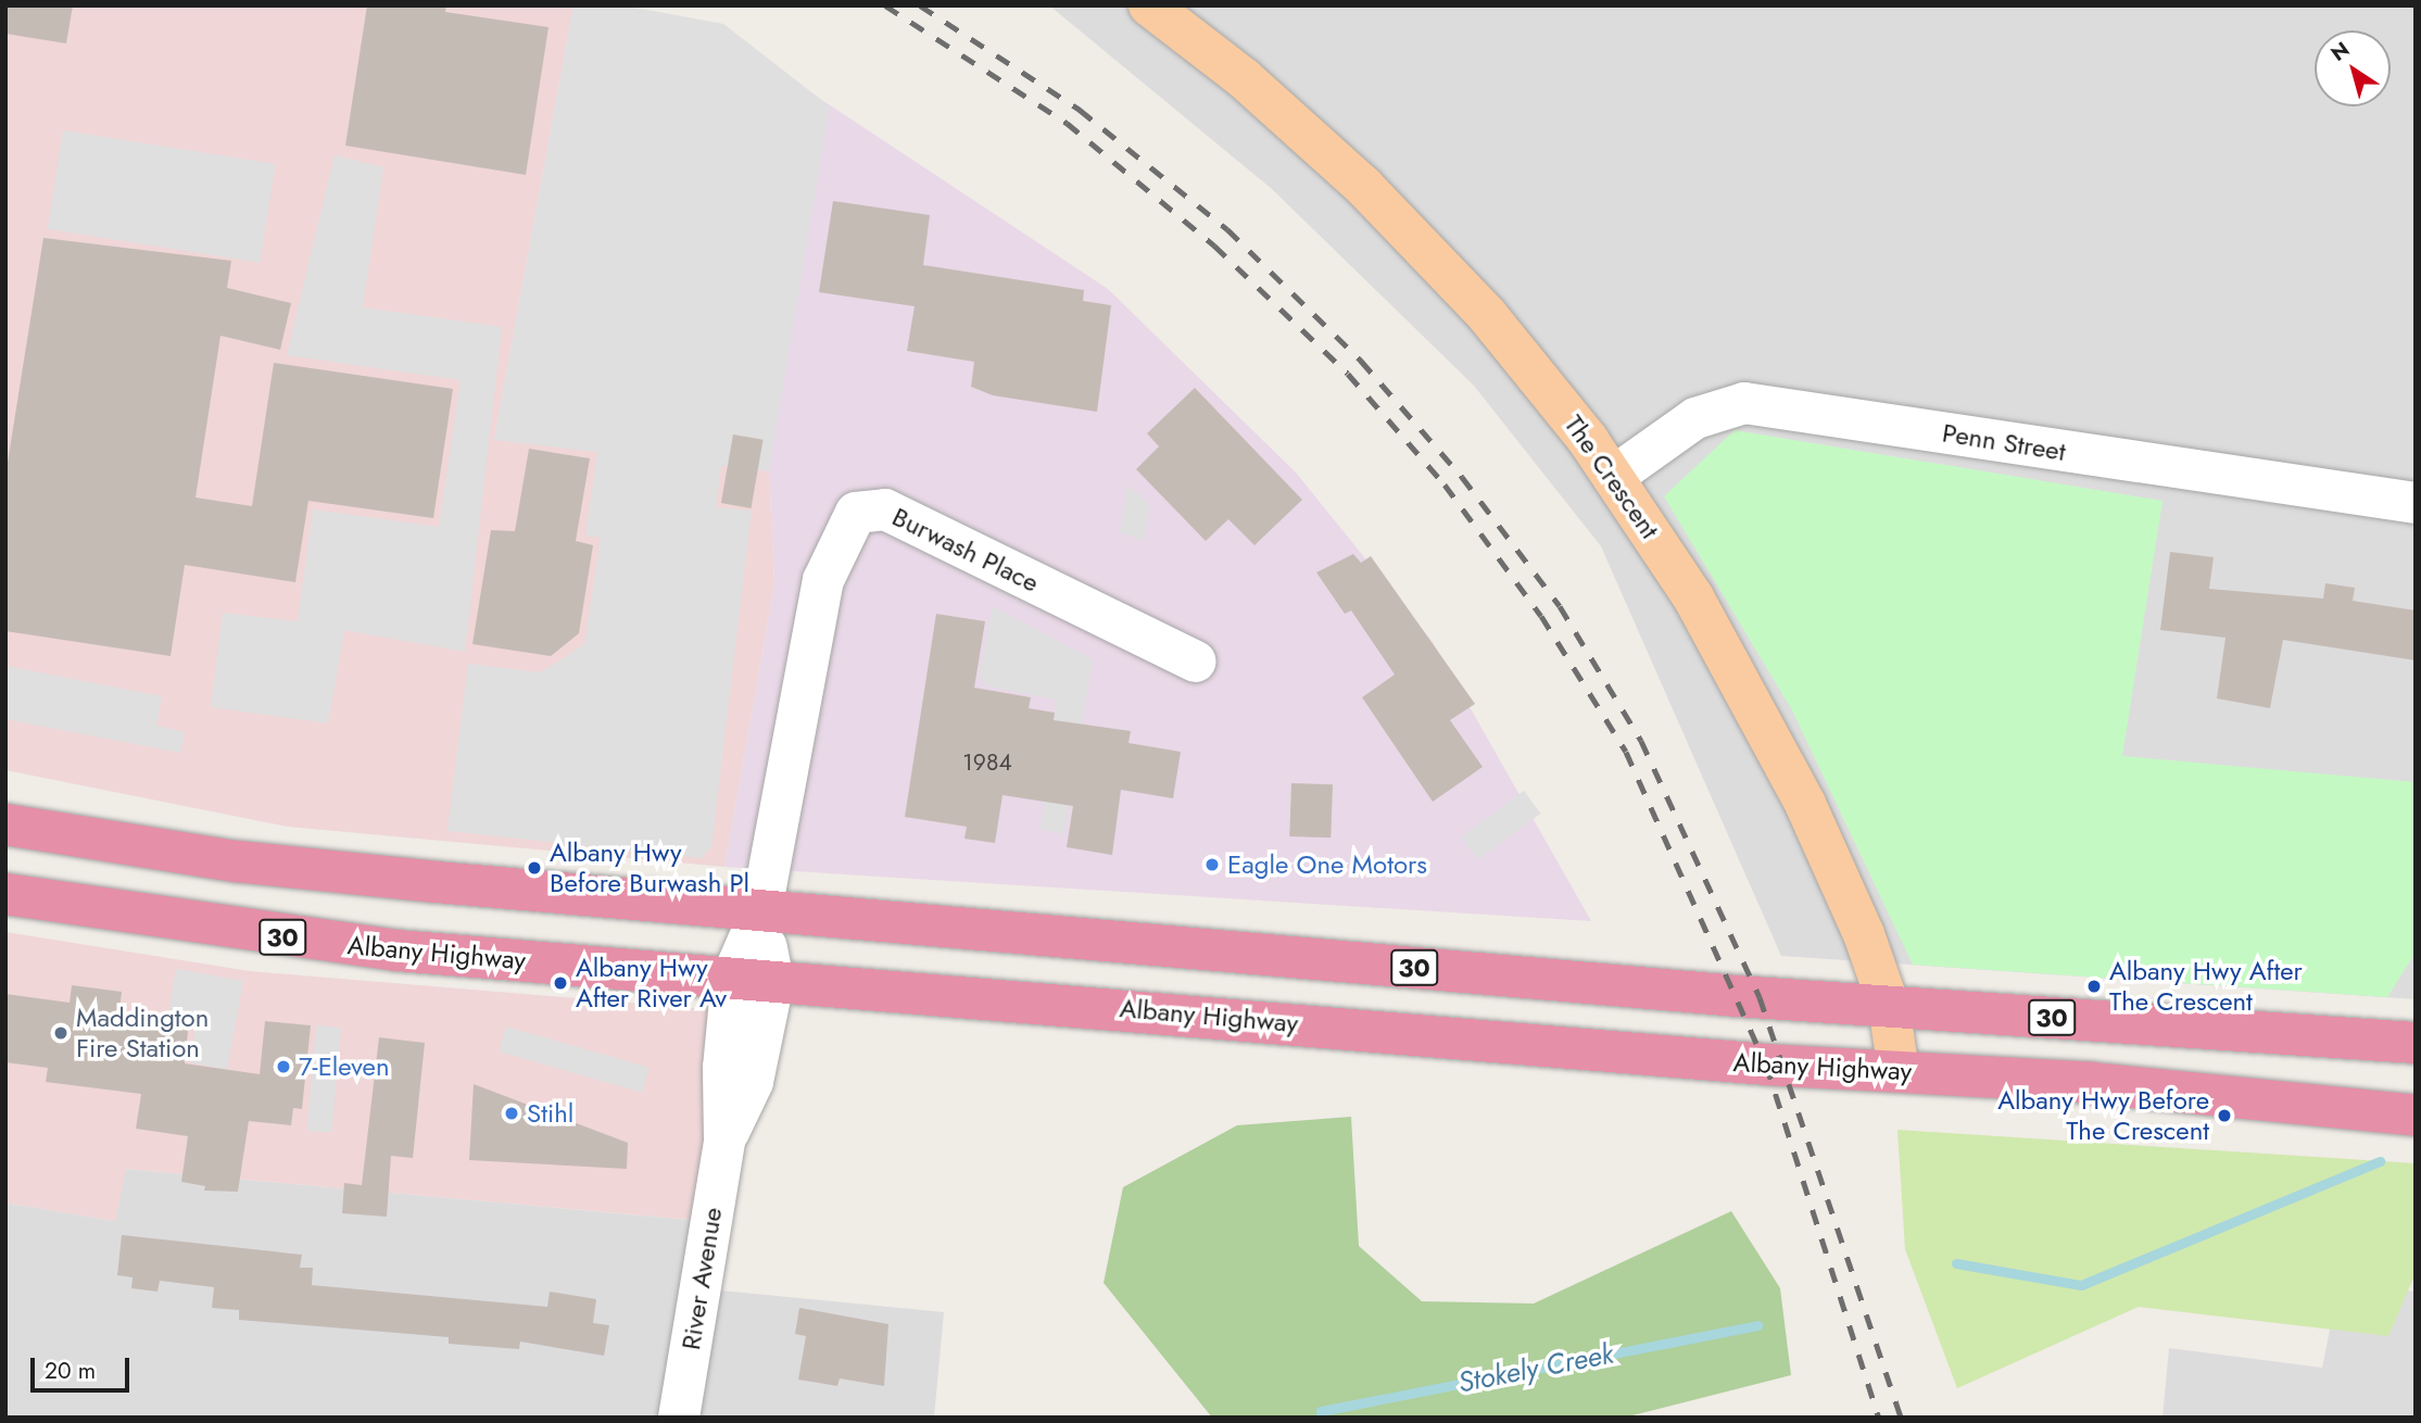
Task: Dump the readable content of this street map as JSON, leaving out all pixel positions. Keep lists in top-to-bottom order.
{
  "streets": {
    "highway": ["30", "Albany Highway"],
    "main road": ["The Crescent"],
    "street": ["Penn Street", "Burwash Place", "River Avenue"]
  },
  "crossings": [
    ["Penn Street", "The Crescent"],
    ["The Crescent", "30"],
    ["The Crescent", "Albany Highway"],
    ["Burwash Place", "30"],
    ["Burwash Place", "River Avenue"],
    ["30", "River Avenue"],
    ["Albany Highway", "River Avenue"]
  ],
  "water": ["Stokely Creek"],
  "places": [
    "Eagle One Motors",
    "Albany Hwy Before Burwash Pl",
    "Albany Hwy After River Av",
    "Albany Hwy After The Crescent",
    "Maddington Fire Station",
    "7-Eleven",
    "Stihl",
    "Albany Hwy Before The Crescent"
  ],
  "house_numbers": ["1984"],
  "scale_bar": "20 m",
  "north": "top left"
}
